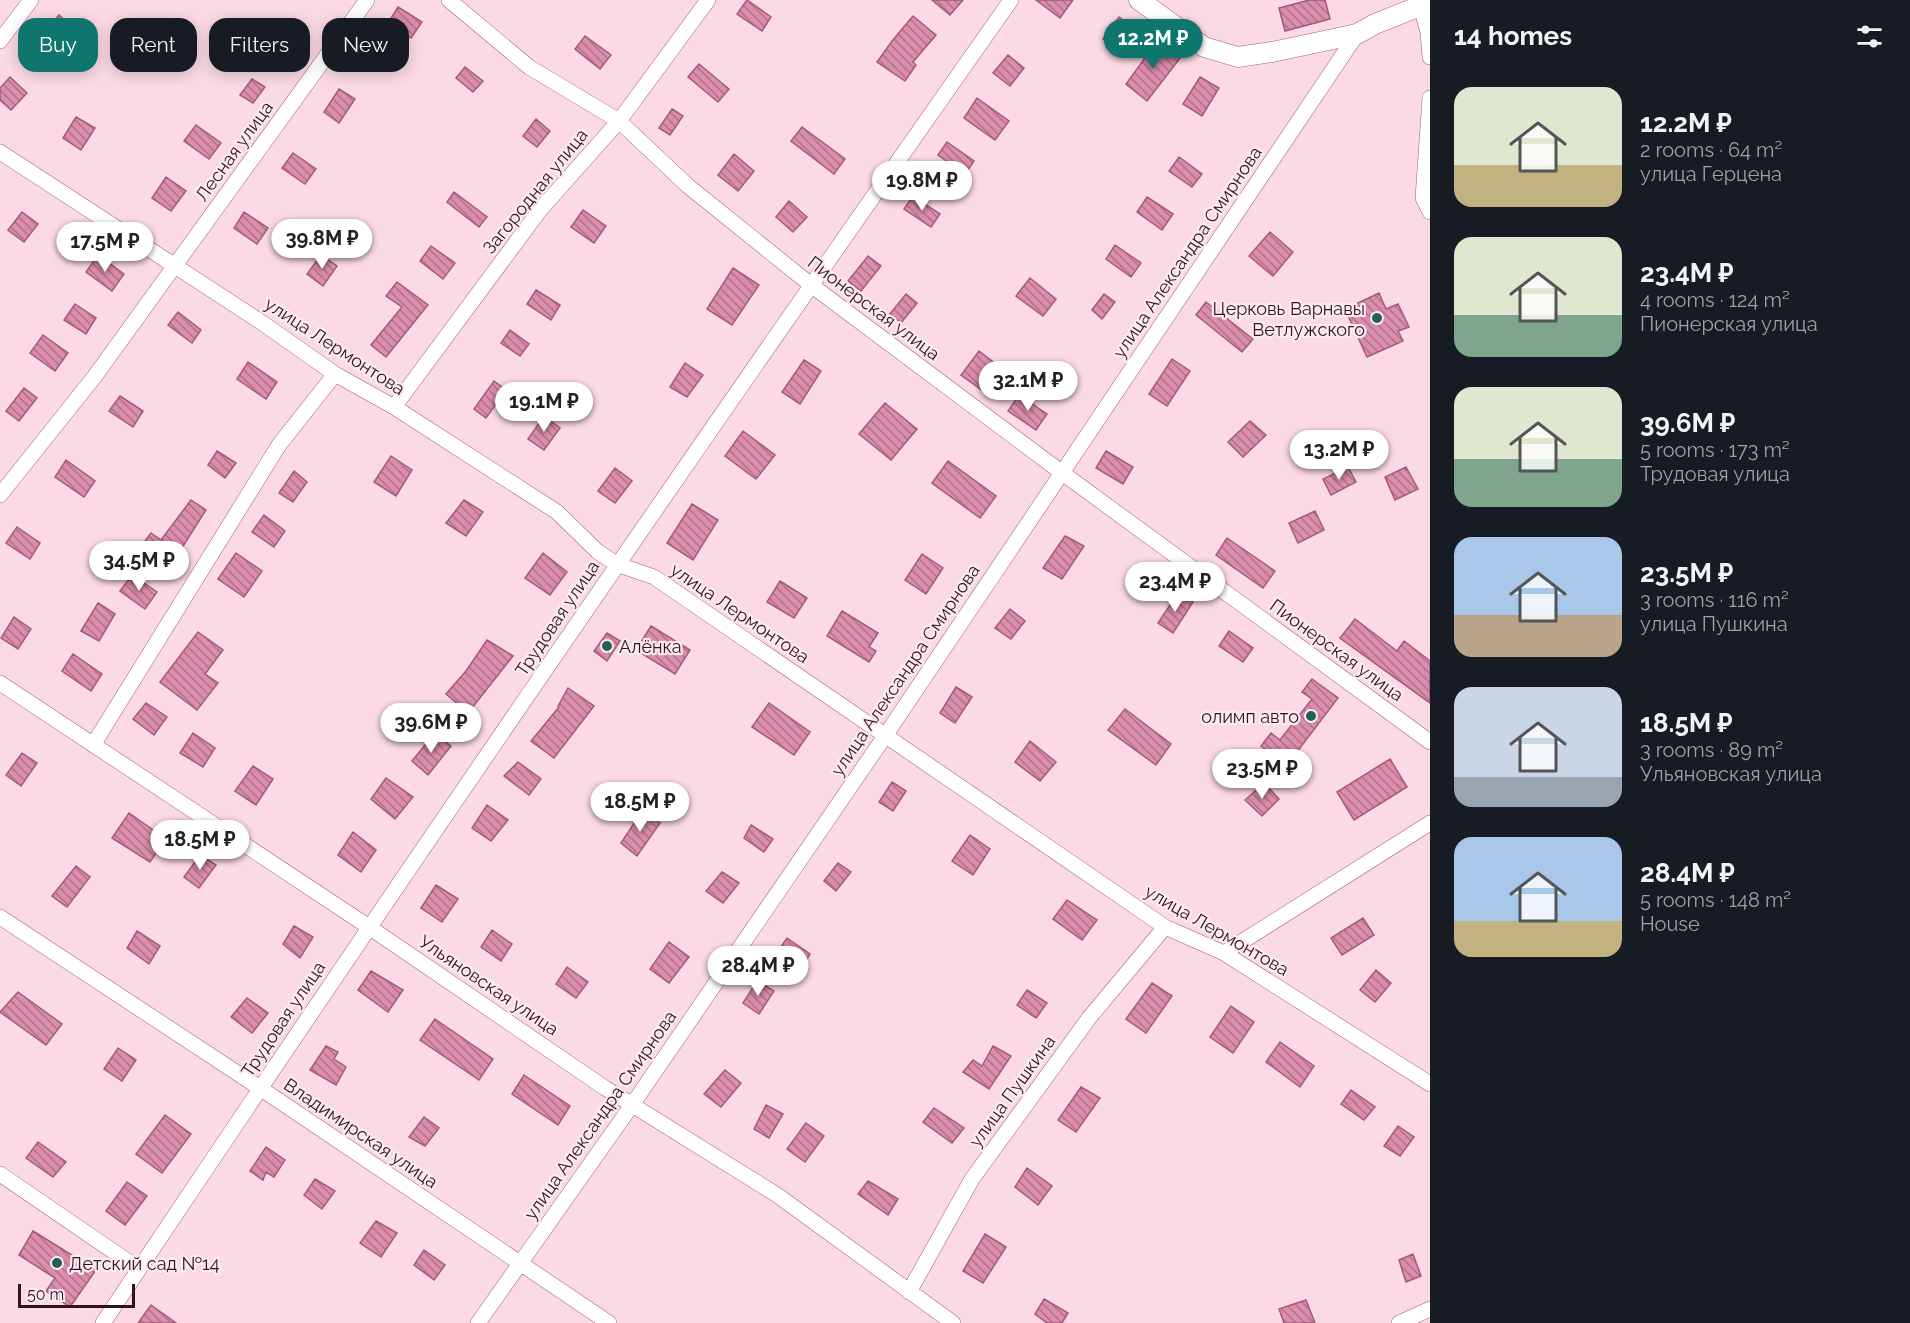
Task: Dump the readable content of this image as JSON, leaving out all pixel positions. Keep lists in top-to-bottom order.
{
  "streets": {
    "street": [
      "Лесная улица",
      "Загородная улица",
      "улица Александра Смирнова",
      "Пионерская улица",
      "улица Лермонтова",
      "Трудовая улица",
      "Ульяновская улица",
      "улица Пушкина",
      "Владимирская улица"
    ]
  },
  "crossings": [
    ["Лесная улица", "улица Лермонтова"],
    ["Загородная улица", "Пионерская улица"],
    ["Загородная улица", "улица Лермонтова"],
    ["улица Александра Смирнова", "Пионерская улица"],
    ["улица Александра Смирнова", "улица Лермонтова"],
    ["улица Александра Смирнова", "Ульяновская улица"],
    ["улица Александра Смирнова", "Владимирская улица"],
    ["Пионерская улица", "Трудовая улица"],
    ["улица Лермонтова", "Трудовая улица"],
    ["улица Лермонтова", "улица Пушкина"],
    ["Трудовая улица", "Ульяновская улица"],
    ["Трудовая улица", "Владимирская улица"],
    ["Ульяновская улица", "улица Пушкина"]
  ],
  "places": [
    "Церковь Варнавы Ветлужского",
    "Алёнка",
    "олимп авто",
    "Детский сад №14"
  ],
  "scale_bar": "50 m",
  "page": {
    "heading": "14 homes",
    "chip": [
      "Buy",
      "Rent",
      "Filters",
      "New"
    ],
    "price": [
      "12.2M ₽",
      "19.8M ₽",
      "39.8M ₽",
      "17.5M ₽",
      "32.1M ₽",
      "19.1M ₽",
      "13.2M ₽",
      "34.5M ₽",
      "23.4M ₽",
      "39.6M ₽",
      "23.5M ₽",
      "18.5M ₽",
      "18.5M ₽",
      "28.4M ₽"
    ],
    "list": [
      {
        "name": "12.2M ₽",
        "note": "2 rooms · 64 m² · улица Герцена"
      },
      {
        "name": "23.4M ₽",
        "note": "4 rooms · 124 m² · Пионерская улица"
      },
      {
        "name": "39.6M ₽",
        "note": "5 rooms · 173 m² · Трудовая улица"
      },
      {
        "name": "23.5M ₽",
        "note": "3 rooms · 116 m² · улица Пушкина"
      },
      {
        "name": "18.5M ₽",
        "note": "3 rooms · 89 m² · Ульяновская улица"
      },
      {
        "name": "28.4M ₽",
        "note": "5 rooms · 148 m² · House"
      }
    ],
    "scale": "50 m"
  }
}
